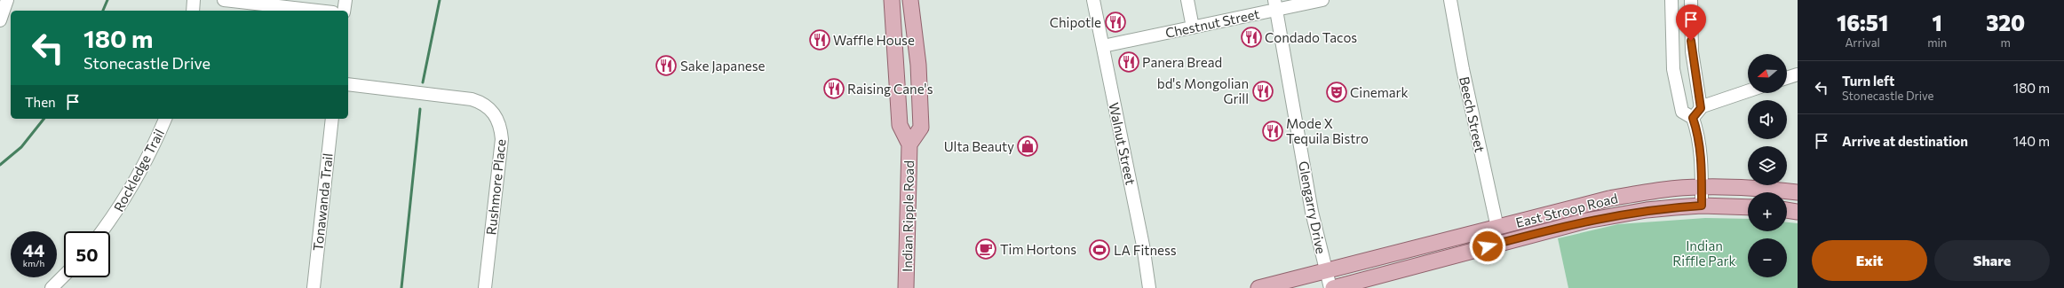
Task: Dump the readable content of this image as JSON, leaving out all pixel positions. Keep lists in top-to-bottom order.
{
  "streets": {
    "main road": ["East Stroop Road", "Indian Ripple Road"],
    "street": [
      "Chestnut Street",
      "Beech Street",
      "Walnut Street",
      "Rockledge Trail",
      "Rushmore Place",
      "Tonawanda Trail",
      "Glengarry Drive"
    ]
  },
  "crossings": [
    ["Chestnut Street", "Walnut Street"],
    ["Chestnut Street", "Glengarry Drive"],
    ["Beech Street", "East Stroop Road"],
    ["Glengarry Drive", "East Stroop Road"]
  ],
  "parks": ["Indian Riffle Park"],
  "places": {
    "restaurant": [
      "Chipotle",
      "Condado Tacos",
      "Waffle House",
      "Panera Bread",
      "Sake Japanese",
      "Raising Cane's",
      "bd's Mongolian Grill",
      "Mode X Tequila Bistro"
    ],
    "theatre": ["Cinemark"],
    "shop": ["Ulta Beauty"],
    "cafe": ["Tim Hortons"],
    "sports": ["LA Fitness"]
  },
  "north": "left",
  "page": {
    "eta": [
      "16:51",
      "Arrival",
      "1",
      "min",
      "320",
      "m"
    ],
    "turn": ["180 m", "Stonecastle Drive"],
    "map_buttons": ["+", "−"],
    "list": [
      {
        "name": "Turn left",
        "note": "Stonecastle Drive",
        "value": "180 m"
      },
      {
        "name": "Arrive at destination",
        "value": "140 m"
      }
    ],
    "then": "Then",
    "speed": "44 km/h",
    "limit": "50",
    "buttons": ["Exit", "Share"]
  }
}
